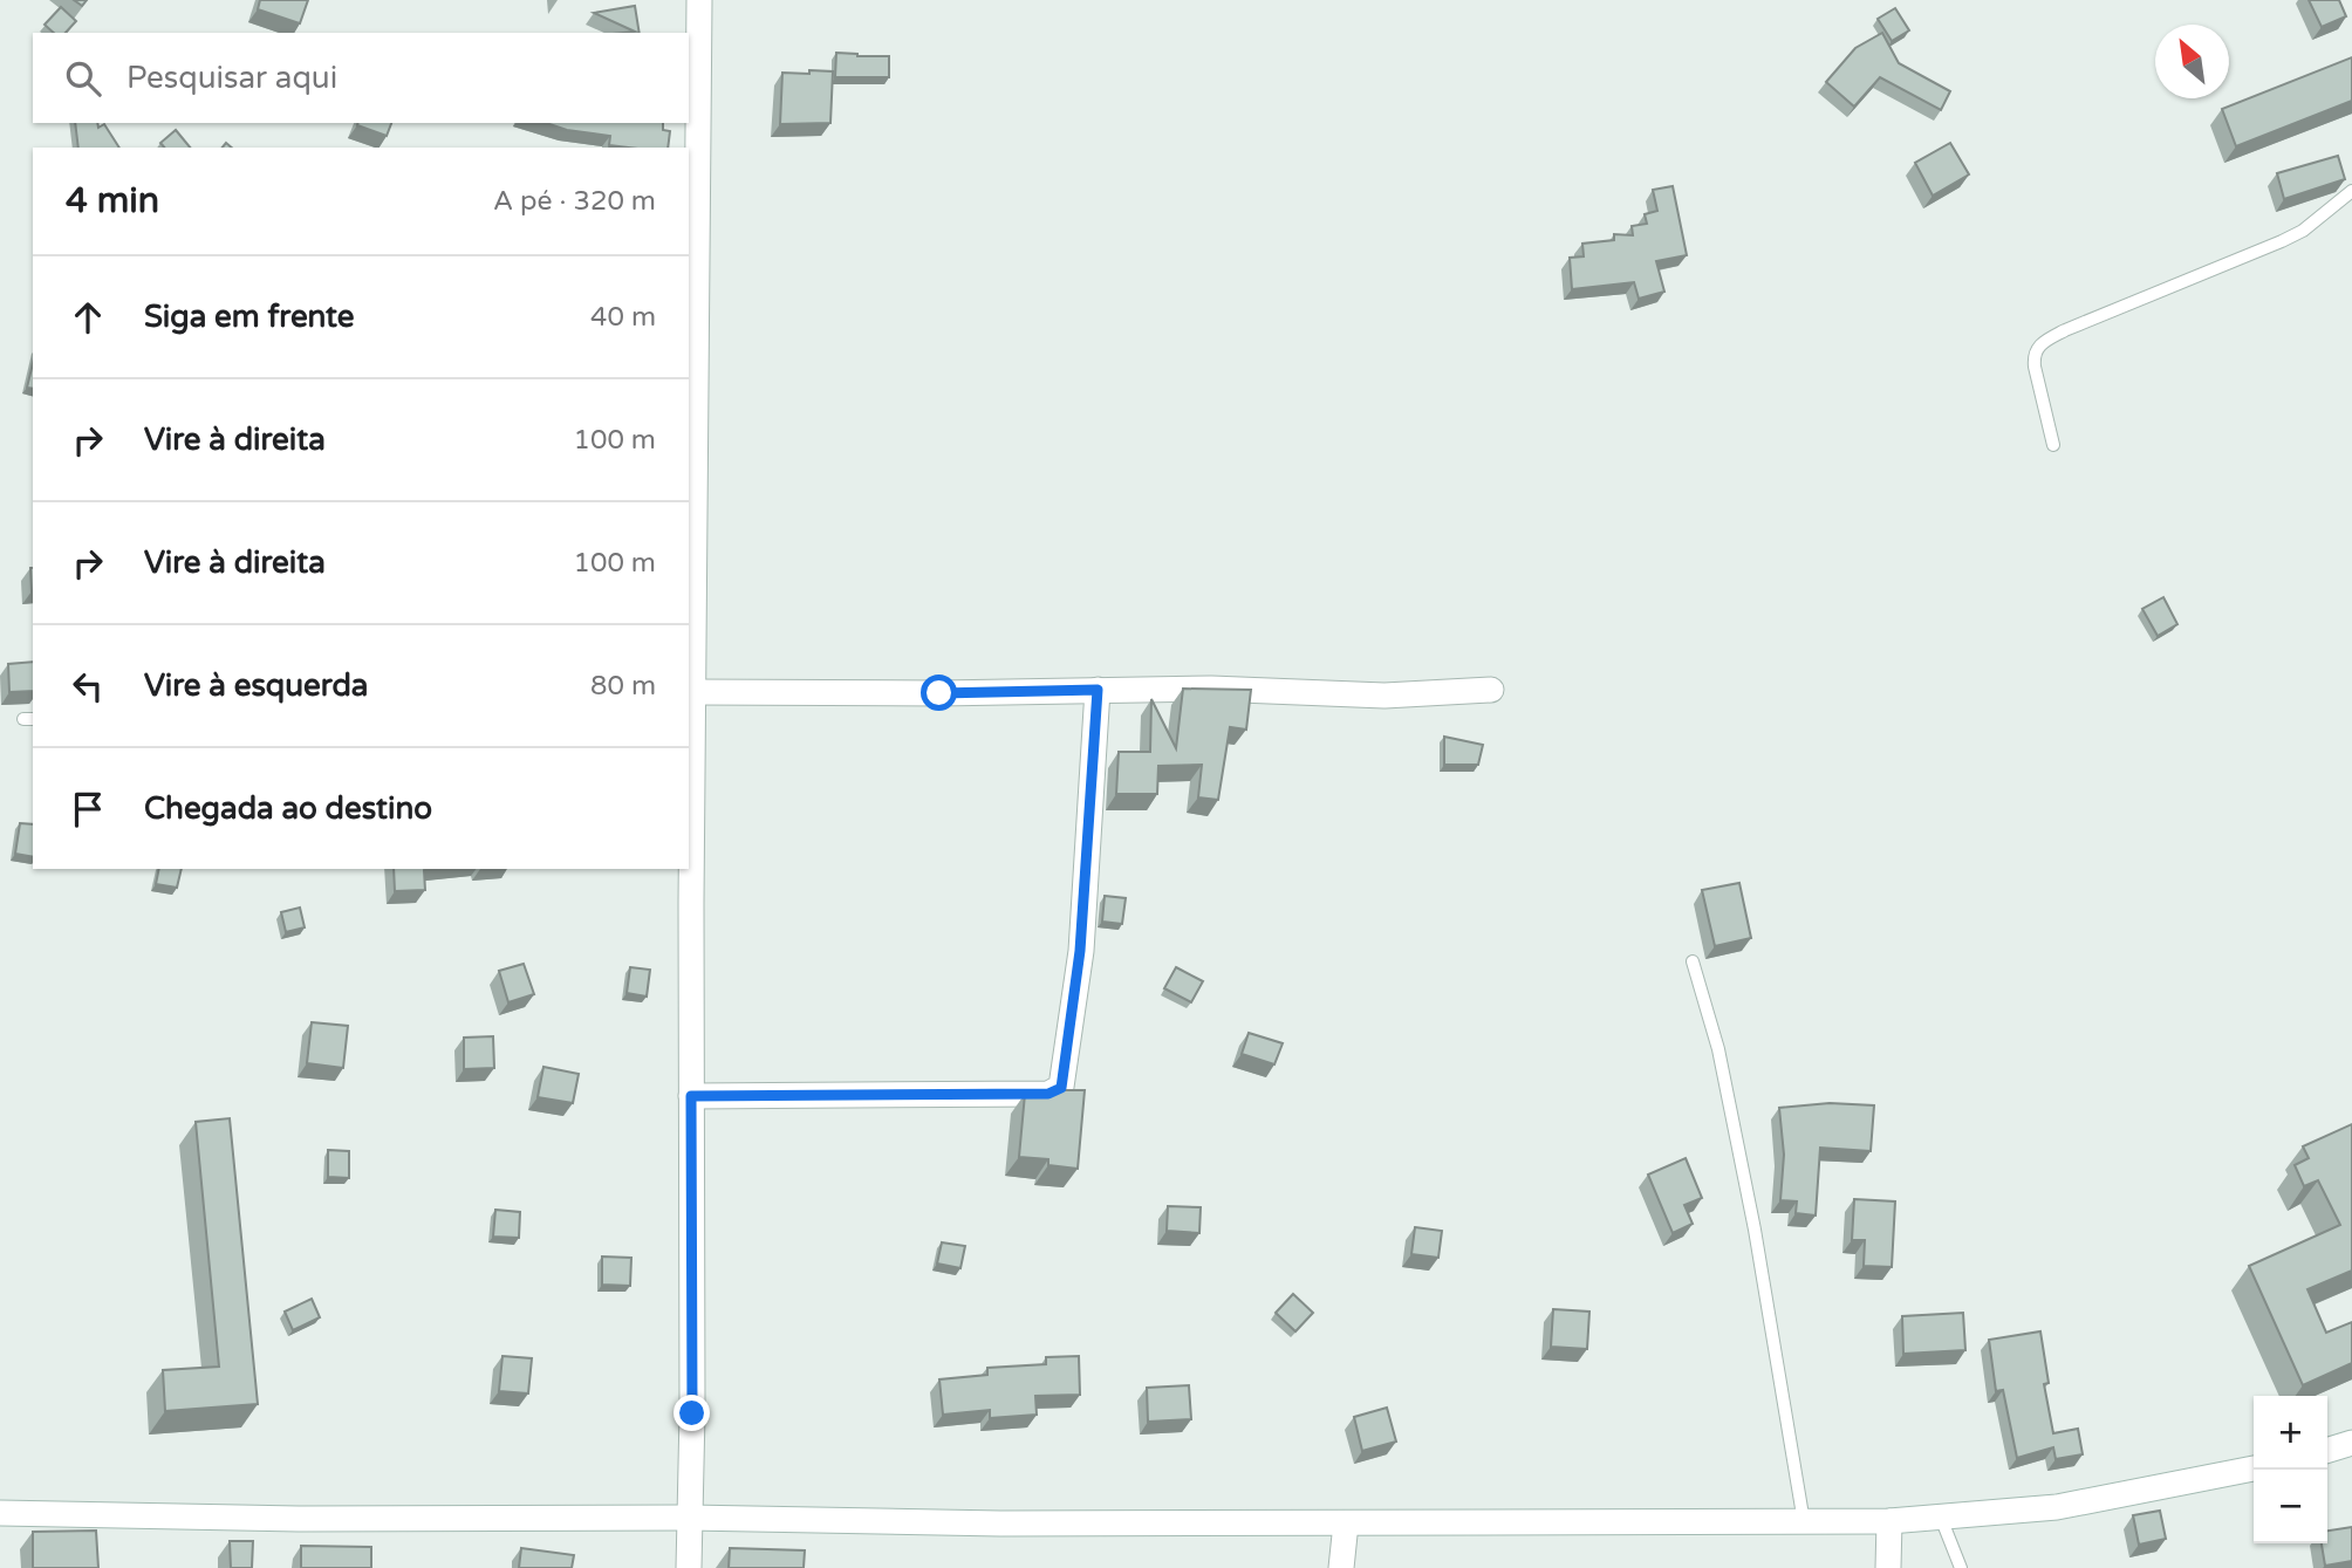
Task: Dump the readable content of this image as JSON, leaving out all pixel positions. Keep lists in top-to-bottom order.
{
  "north": "top left",
  "page": {
    "search": "Pesquisar aqui",
    "heading": ["4 min", "A pé · 320 m"],
    "list": [
      ["Siga em frente", "40 m"],
      ["Vire à direita", "100 m"],
      ["Vire à direita", "100 m"],
      ["Vire à esquerda", "80 m"],
      "Chegada ao destino"
    ],
    "map_buttons": ["+", "−"]
  }
}
